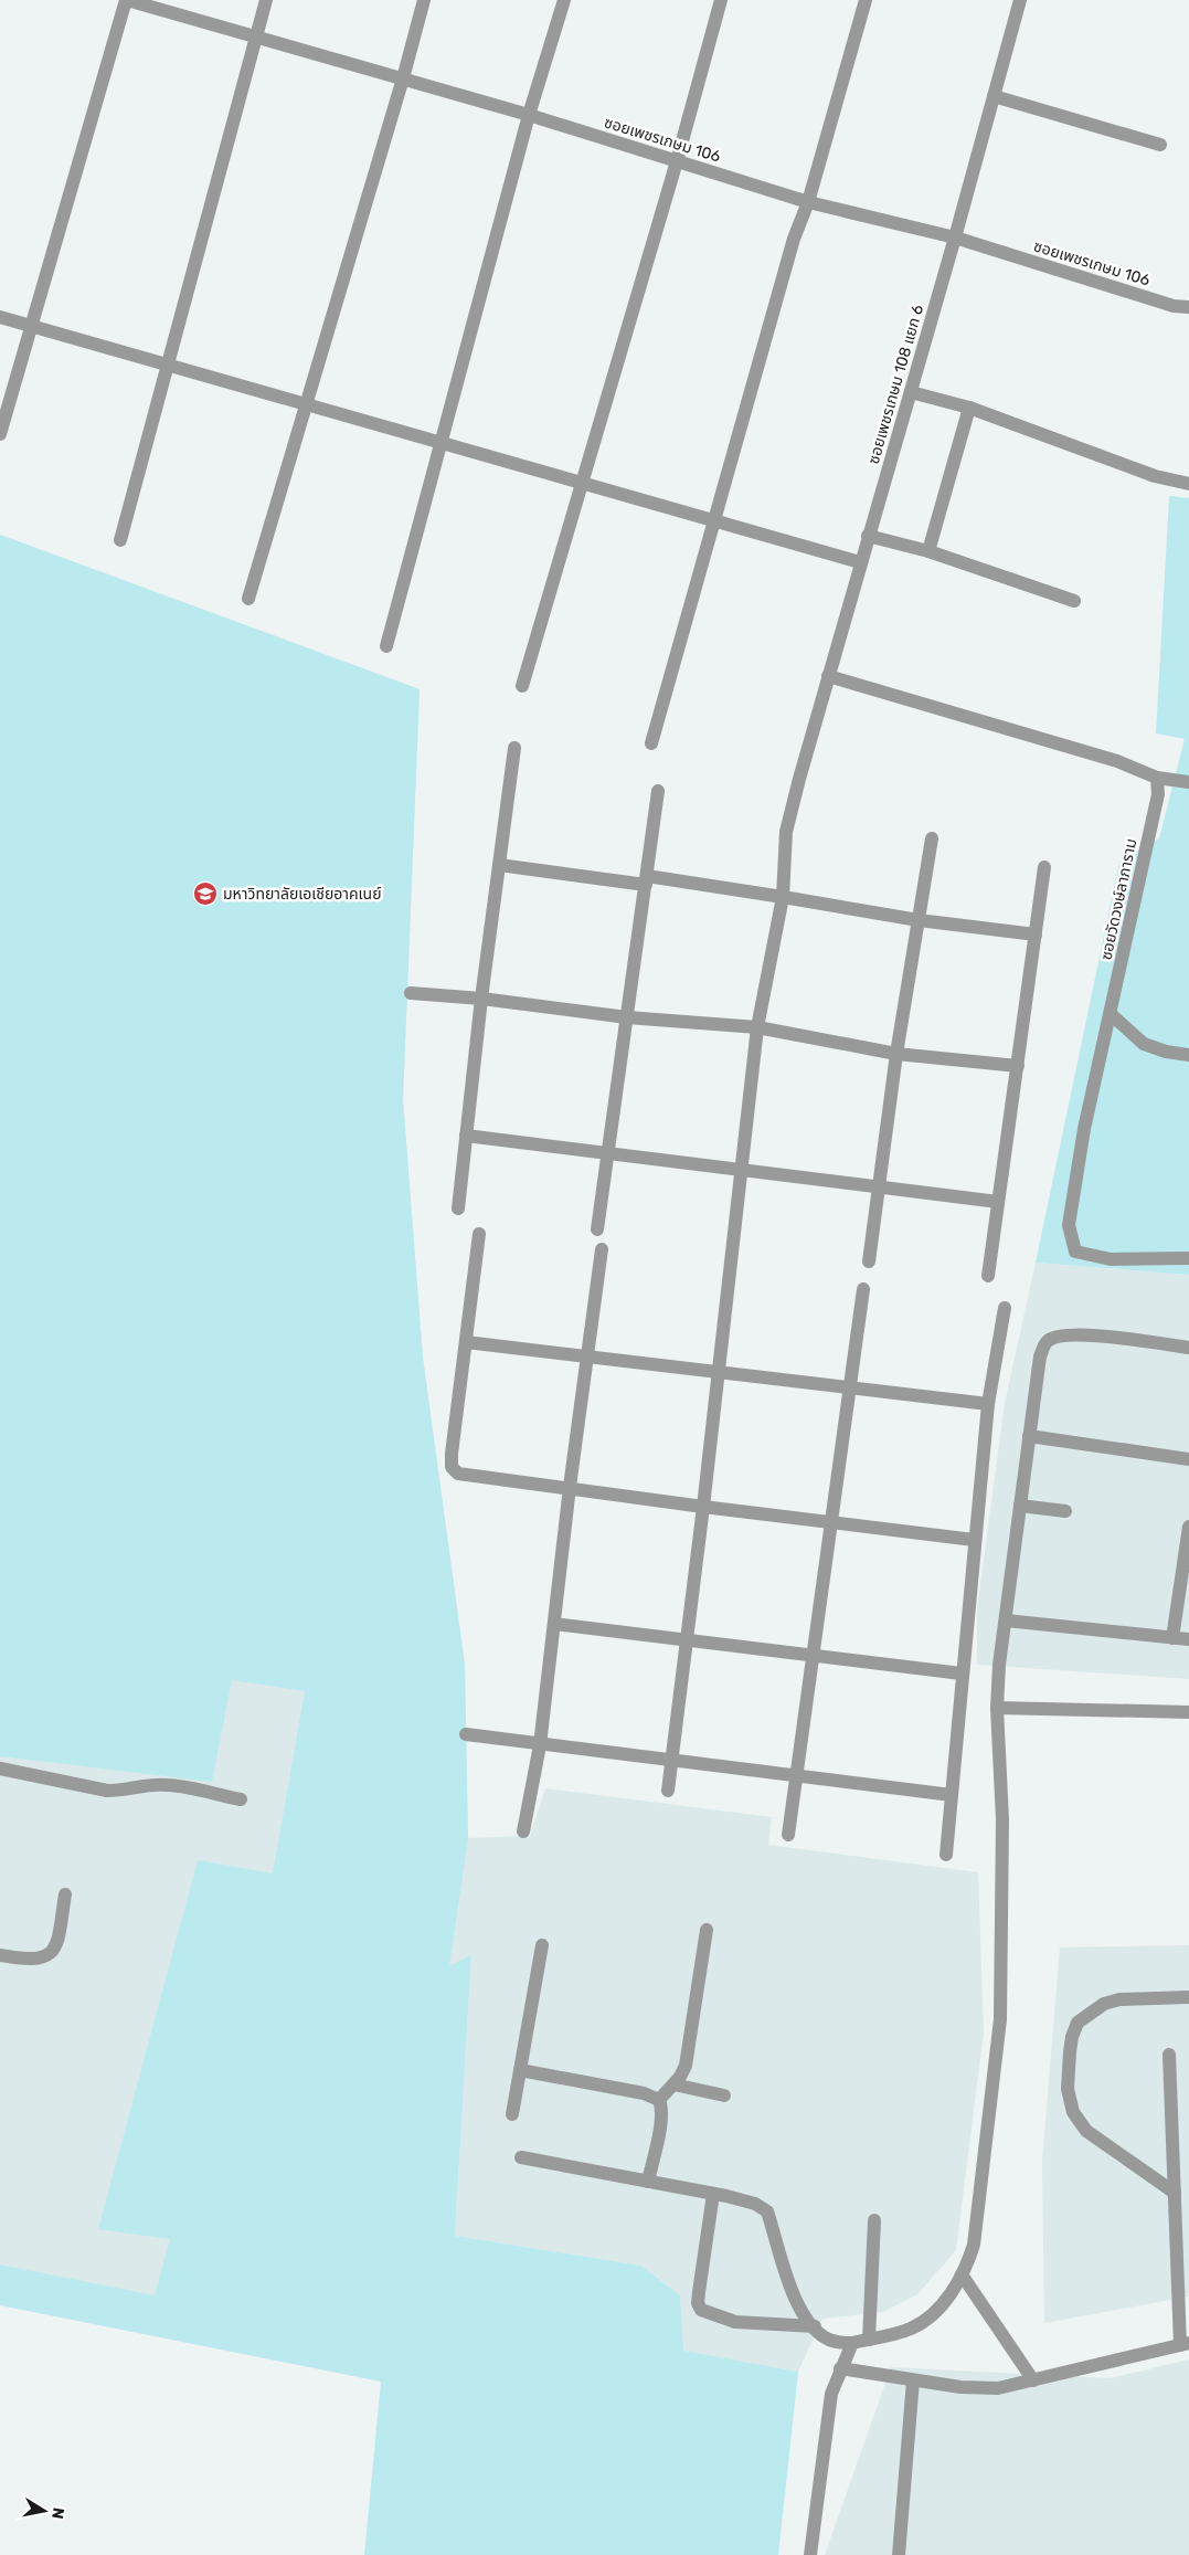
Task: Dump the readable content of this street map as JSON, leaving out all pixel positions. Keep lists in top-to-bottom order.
{
  "streets": {
    "street": ["ซอยเพชรเกษม 106", "ซอยเพชรเกษม 108 แยก 6", "ซอยวัดวงษ์ลาภาราม"]
  },
  "crossings": [
    ["ซอยเพชรเกษม 106", "ซอยเพชรเกษม 108 แยก 6"]
  ],
  "places": {
    "school or university": ["มหาวิทยาลัยเอเชียอาคเนย์"]
  },
  "north": "right"
}
